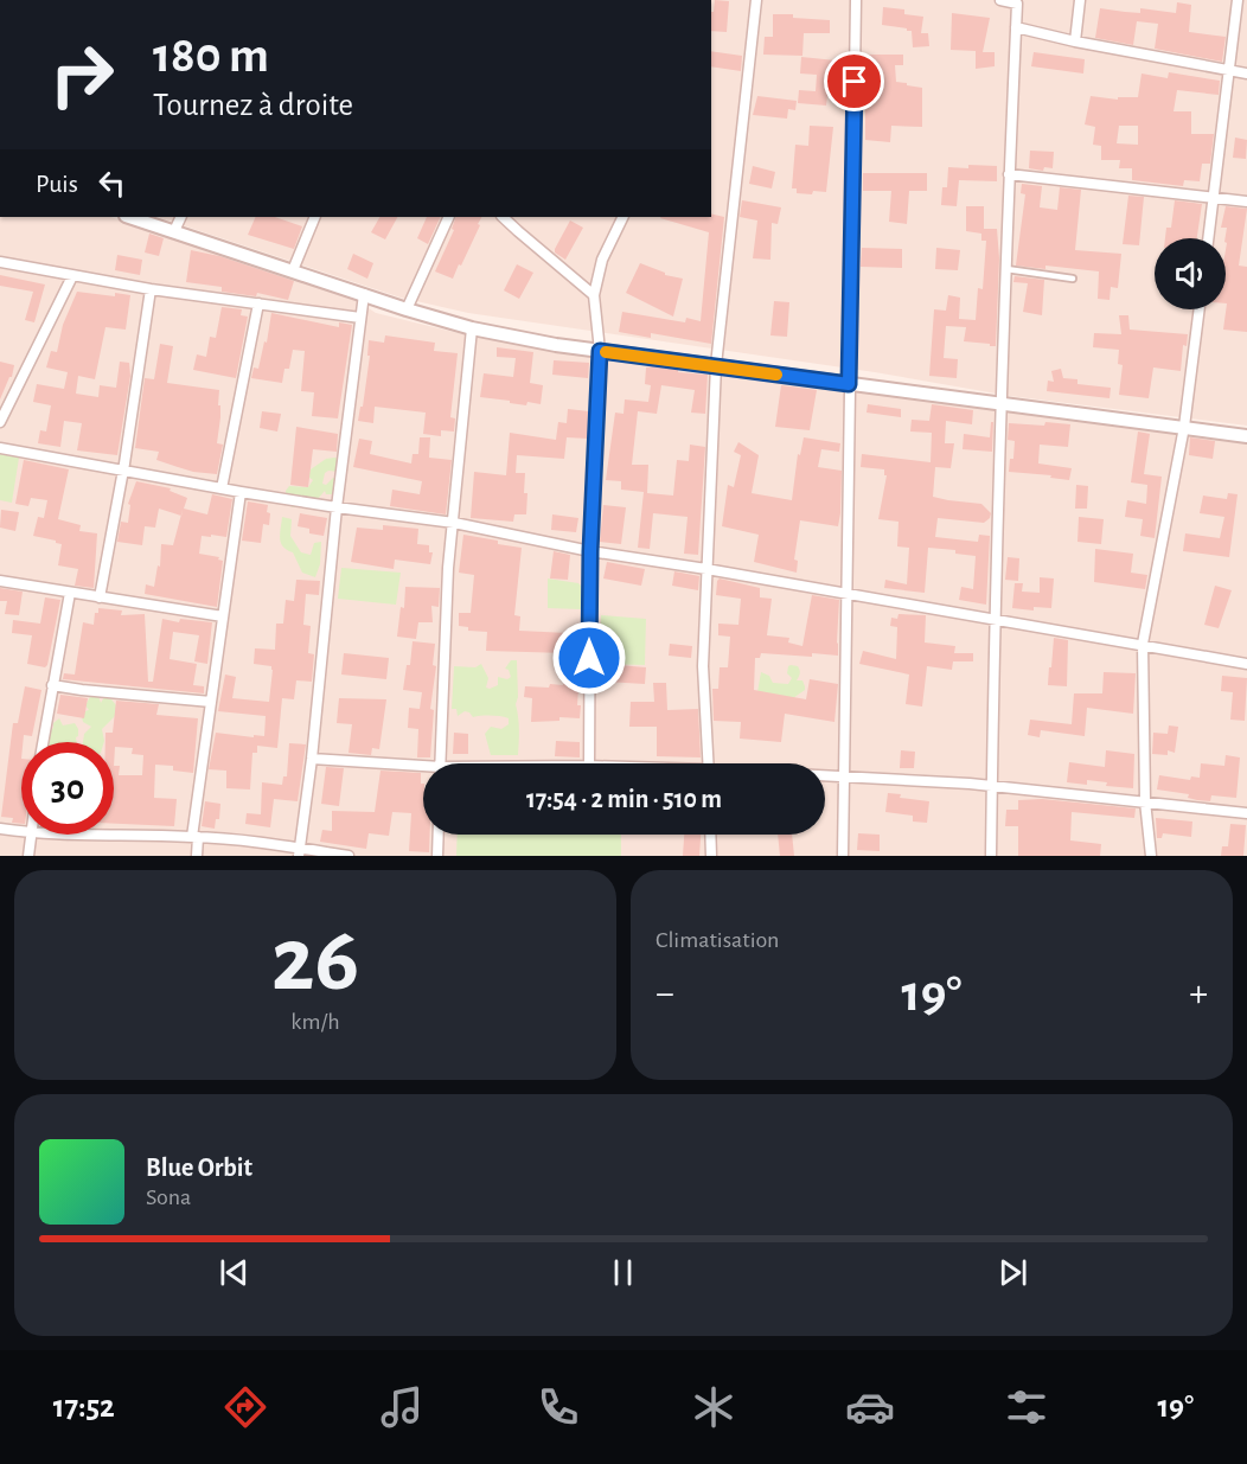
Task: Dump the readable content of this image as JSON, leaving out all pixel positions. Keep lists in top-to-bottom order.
{
  "page": {
    "turn": ["180 m", "Tournez à droite"],
    "then": "Puis",
    "limit": "30",
    "trip": "17:54 · 2 min · 510 m",
    "tile": [
      ["26", "km/h"],
      "Climatisation"
    ],
    "heat": ["−", "19°", "+"],
    "song": ["Blue Orbit", "Sona"],
    "tabs": ["17:52", "19°"]
  }
}
